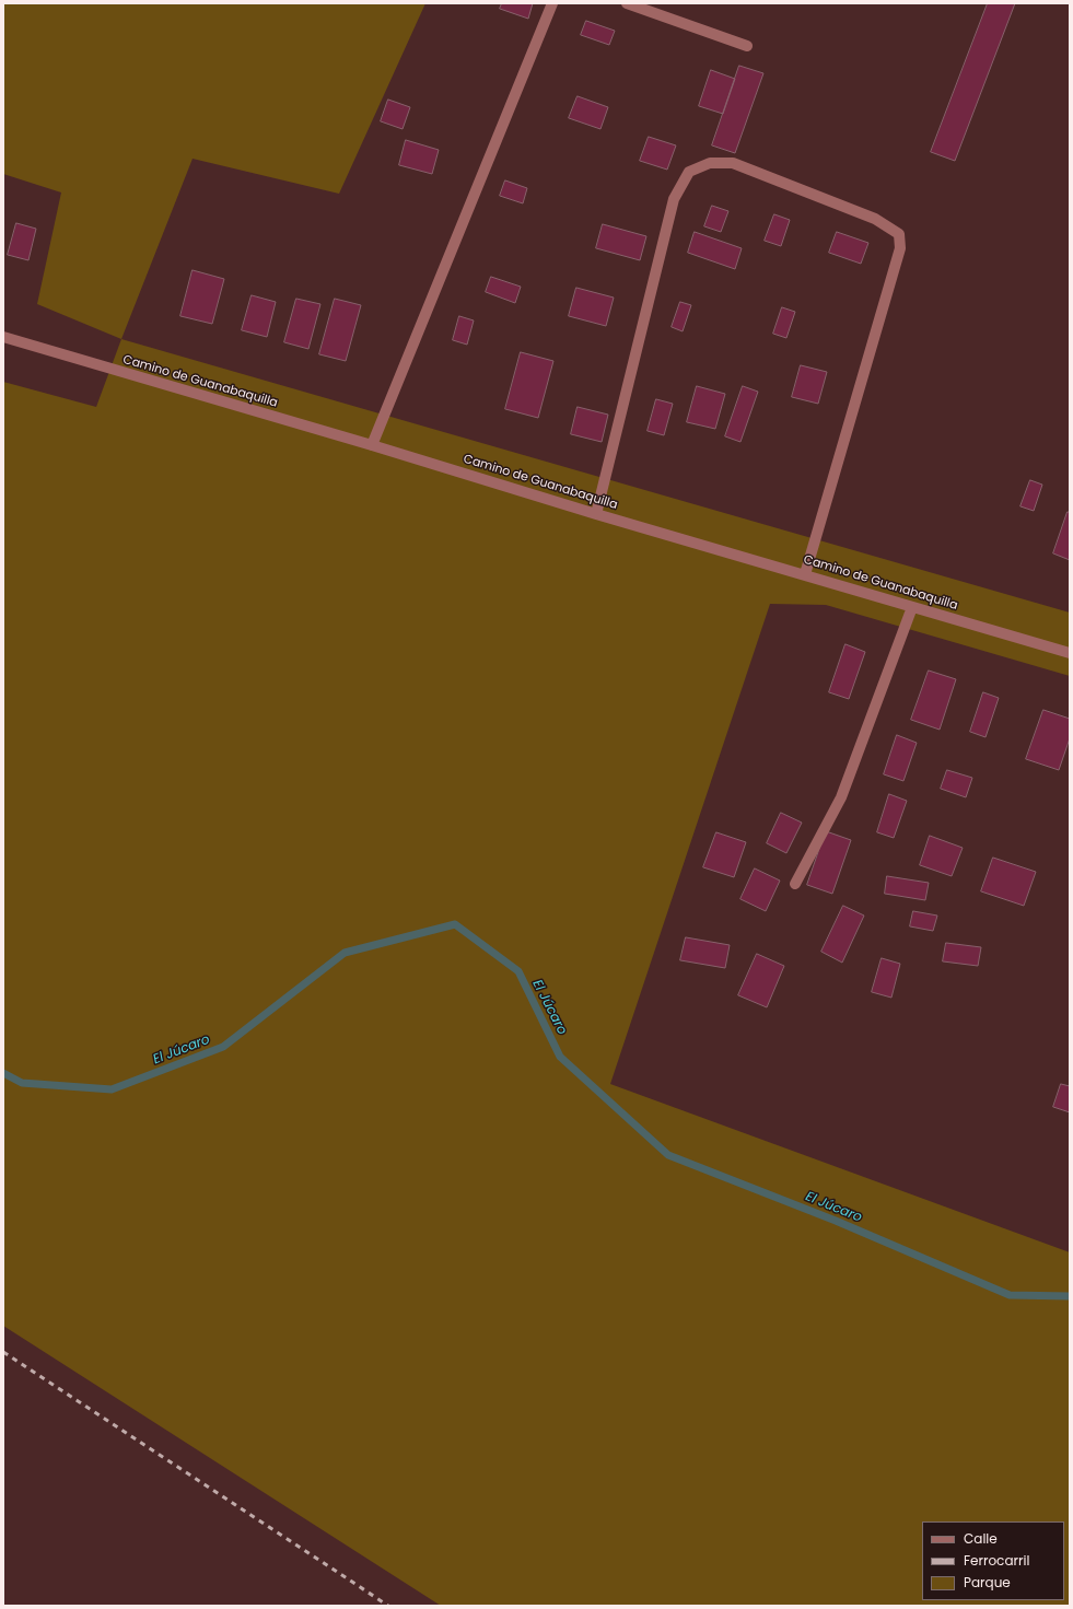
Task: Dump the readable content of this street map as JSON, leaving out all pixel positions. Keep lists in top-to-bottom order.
{
  "streets": {
    "street": ["Camino de Guanabaquilla"]
  },
  "water": ["El Júcaro"],
  "legend": ["Calle", "Ferrocarril", "Parque"]
}
